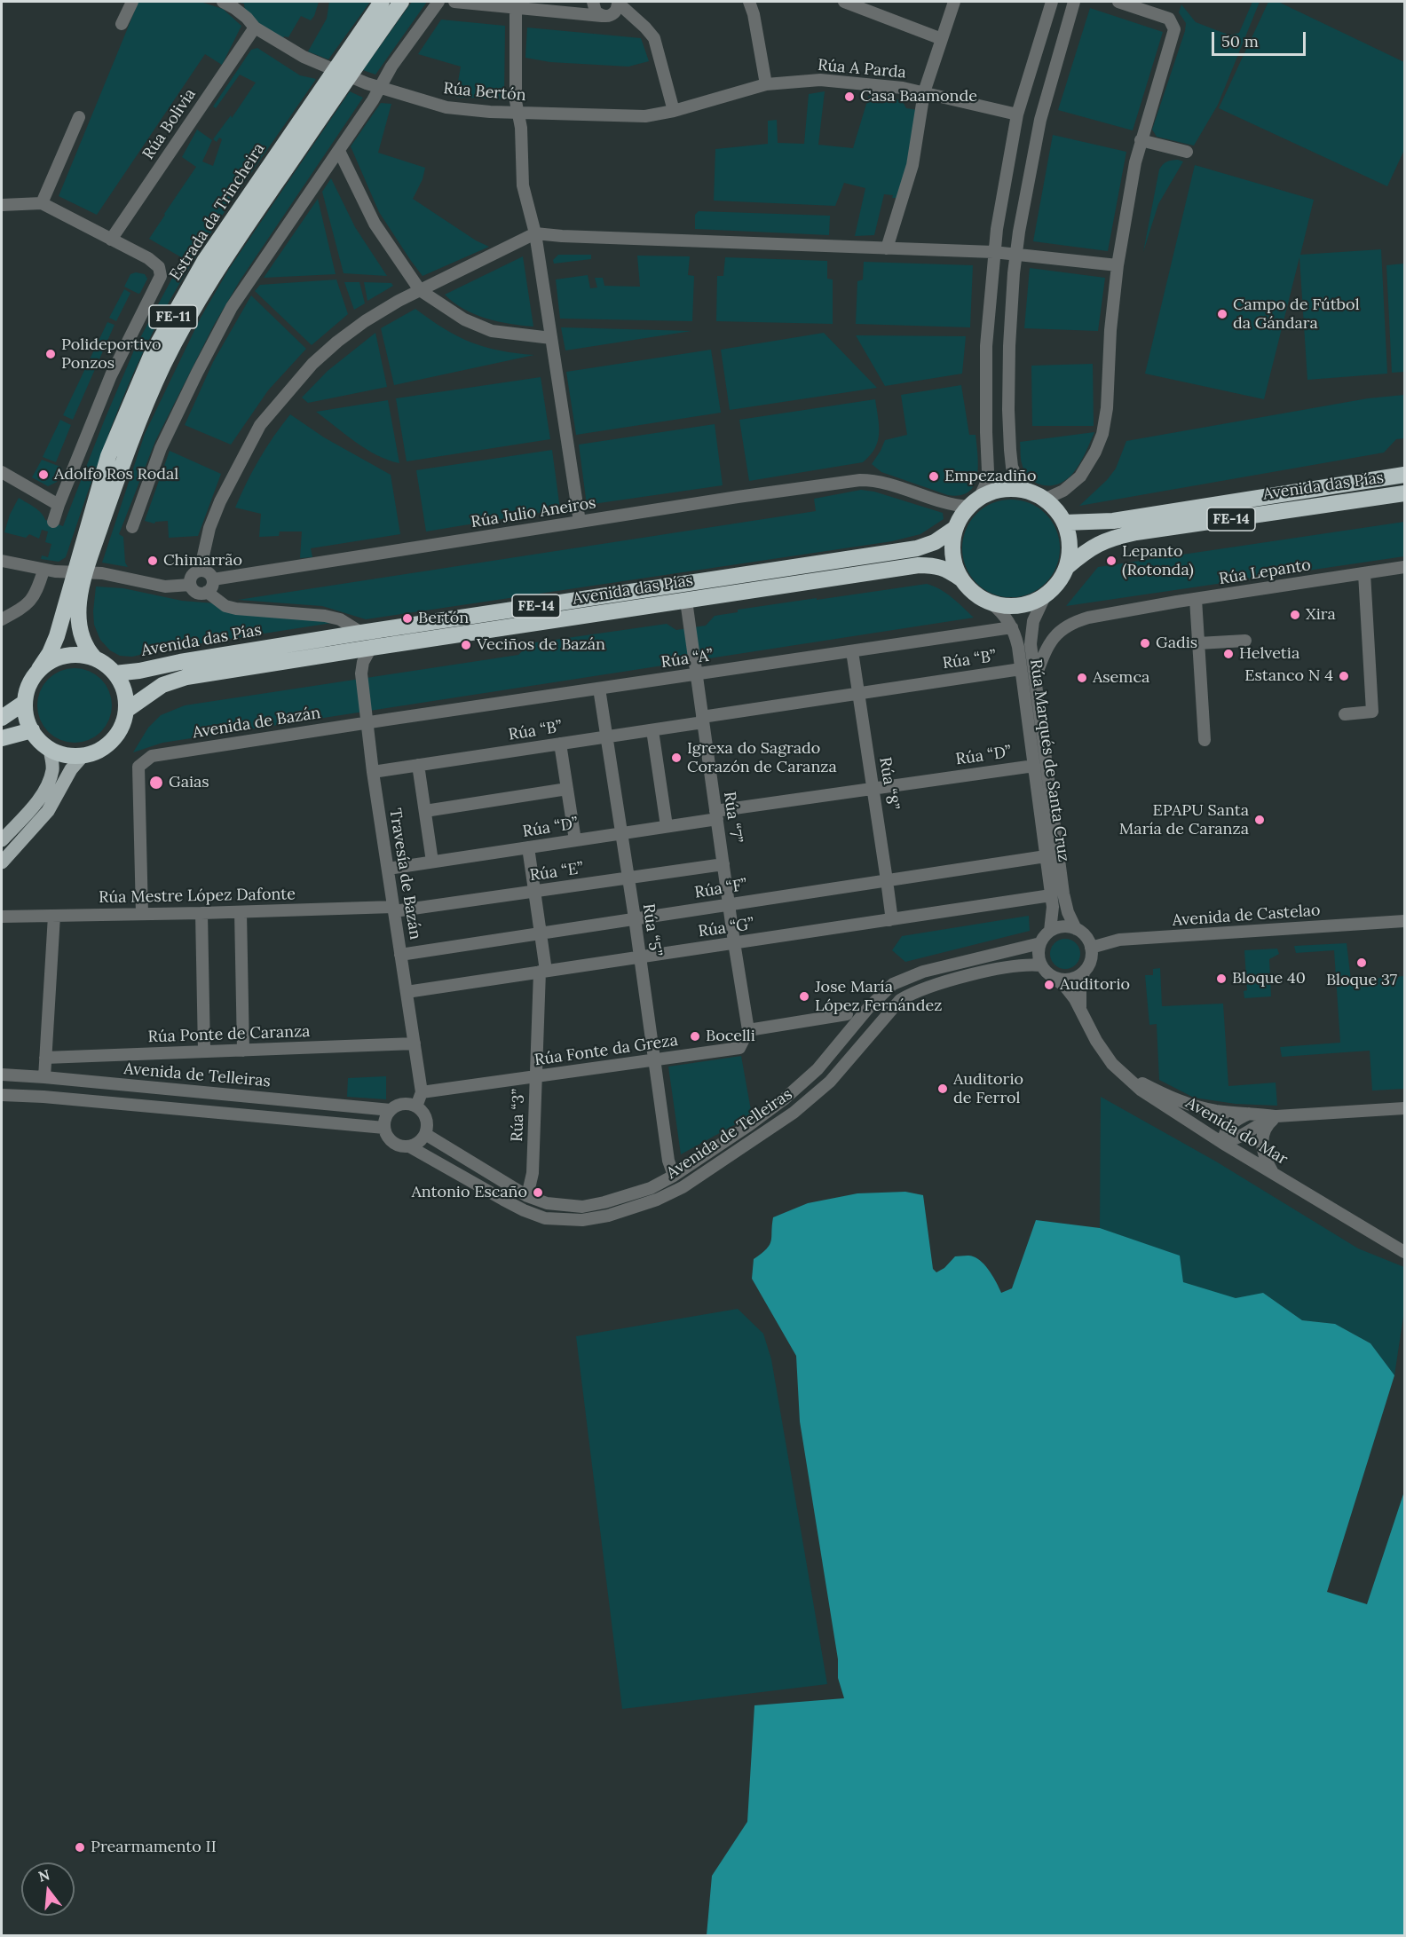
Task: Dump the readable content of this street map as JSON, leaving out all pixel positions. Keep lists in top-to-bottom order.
{
  "streets": {
    "highway": [
      "Estrada da Trincheira",
      "FE-11",
      "Avenida das Pías",
      "FE-14"
    ],
    "street": [
      "Rúa A Parda",
      "Rúa Bertón",
      "Rúa Bolivia",
      "Rúa Julio Aneiros",
      "Rúa Lepanto",
      "Rúa “A”",
      "Rúa “B”",
      "Avenida de Bazán",
      "Rúa “D”",
      "Rúa Marqués de Santa Cruz",
      "Rúa “8”",
      "Rúa “7”",
      "Rúa “E”",
      "Travesía de Bazán",
      "Rúa “F”",
      "Rúa Mestre López Dafonte",
      "Avenida de Castelao",
      "Rúa “G”",
      "Rúa “5”",
      "Rúa Ponte de Caranza",
      "Rúa Fonte da Greza",
      "Avenida de Telleiras",
      "Rúa “3”",
      "Avenida do Mar"
    ]
  },
  "crossings": [
    ["Rúa A Parda", "Rúa Bertón"],
    ["Rúa Bertón", "Rúa Bolivia"],
    ["Estrada da Trincheira", "Avenida das Pías"],
    ["Avenida das Pías", "Rúa Julio Aneiros"],
    ["Avenida das Pías", "Rúa Marqués de Santa Cruz"],
    ["Avenida das Pías", "Rúa “7”"],
    ["Avenida das Pías", "Travesía de Bazán"],
    ["Rúa Julio Aneiros", "Rúa Marqués de Santa Cruz"],
    ["Rúa Lepanto", "Rúa Marqués de Santa Cruz"],
    ["Rúa “A”", "Avenida de Bazán"],
    ["Rúa “A”", "Rúa Marqués de Santa Cruz"],
    ["Rúa “A”", "Rúa “8”"],
    ["Rúa “A”", "Rúa “7”"],
    ["Rúa “A”", "Travesía de Bazán"],
    ["Rúa “A”", "Rúa “5”"],
    ["Rúa “B”", "Rúa Marqués de Santa Cruz"],
    ["Rúa “B”", "Rúa “8”"],
    ["Rúa “B”", "Rúa “7”"],
    ["Rúa “B”", "Travesía de Bazán"],
    ["Rúa “B”", "Rúa “5”"],
    ["Avenida de Bazán", "Travesía de Bazán"],
    ["Avenida de Bazán", "Rúa Mestre López Dafonte"],
    ["Rúa “D”", "Rúa Marqués de Santa Cruz"],
    ["Rúa “D”", "Rúa “8”"],
    ["Rúa “D”", "Rúa “7”"],
    ["Rúa “D”", "Travesía de Bazán"],
    ["Rúa “D”", "Rúa “5”"],
    ["Rúa “D”", "Rúa “3”"],
    ["Rúa Marqués de Santa Cruz", "Rúa “F”"],
    ["Rúa Marqués de Santa Cruz", "Avenida de Castelao"],
    ["Rúa Marqués de Santa Cruz", "Rúa “G”"],
    ["Rúa Marqués de Santa Cruz", "Avenida de Telleiras"],
    ["Rúa Marqués de Santa Cruz", "Avenida do Mar"],
    ["Rúa “8”", "Rúa “F”"],
    ["Rúa “8”", "Rúa “G”"],
    ["Rúa “7”", "Rúa “E”"],
    ["Rúa “7”", "Rúa “F”"],
    ["Rúa “7”", "Rúa “G”"],
    ["Rúa “7”", "Rúa Fonte da Greza"],
    ["Rúa “E”", "Travesía de Bazán"],
    ["Rúa “E”", "Rúa Mestre López Dafonte"],
    ["Rúa “E”", "Rúa “5”"],
    ["Rúa “E”", "Rúa “3”"],
    ["Travesía de Bazán", "Rúa “F”"],
    ["Travesía de Bazán", "Rúa Mestre López Dafonte"],
    ["Travesía de Bazán", "Rúa “G”"],
    ["Travesía de Bazán", "Rúa Ponte de Caranza"],
    ["Travesía de Bazán", "Rúa Fonte da Greza"],
    ["Travesía de Bazán", "Avenida de Telleiras"],
    ["Rúa “F”", "Rúa “5”"],
    ["Rúa “F”", "Rúa “3”"],
    ["Avenida de Castelao", "Avenida de Telleiras"],
    ["Avenida de Castelao", "Avenida do Mar"],
    ["Rúa “G”", "Rúa “5”"],
    ["Rúa “G”", "Rúa “3”"],
    ["Rúa “5”", "Rúa Fonte da Greza"],
    ["Rúa “5”", "Avenida de Telleiras"],
    ["Rúa Fonte da Greza", "Rúa “3”"],
    ["Avenida de Telleiras", "Rúa “3”"],
    ["Avenida de Telleiras", "Avenida do Mar"]
  ],
  "places": [
    "Casa Baamonde",
    "Campo de Fútbol da Gándara",
    "Polideportivo Ponzos",
    "Adolfo Ros Rodal",
    "Empezadiño",
    "Chimarrão",
    "Lepanto (Rotonda)",
    "Xira",
    "Bertón",
    "Gadis",
    "Veciños de Bazán",
    "Helvetia",
    "Estanco N 4",
    "Asemca",
    "Igrexa do Sagrado Corazón de Caranza",
    "Gaias",
    "EPAPU Santa María de Caranza",
    "Bloque 37",
    "Bloque 40",
    "Auditorio",
    "Jose María López Fernández",
    "Bocelli",
    "Auditorio de Ferrol",
    "Antonio Escaño",
    "Prearmamento II"
  ],
  "scale_bar": "50 m",
  "north": "top"
}
